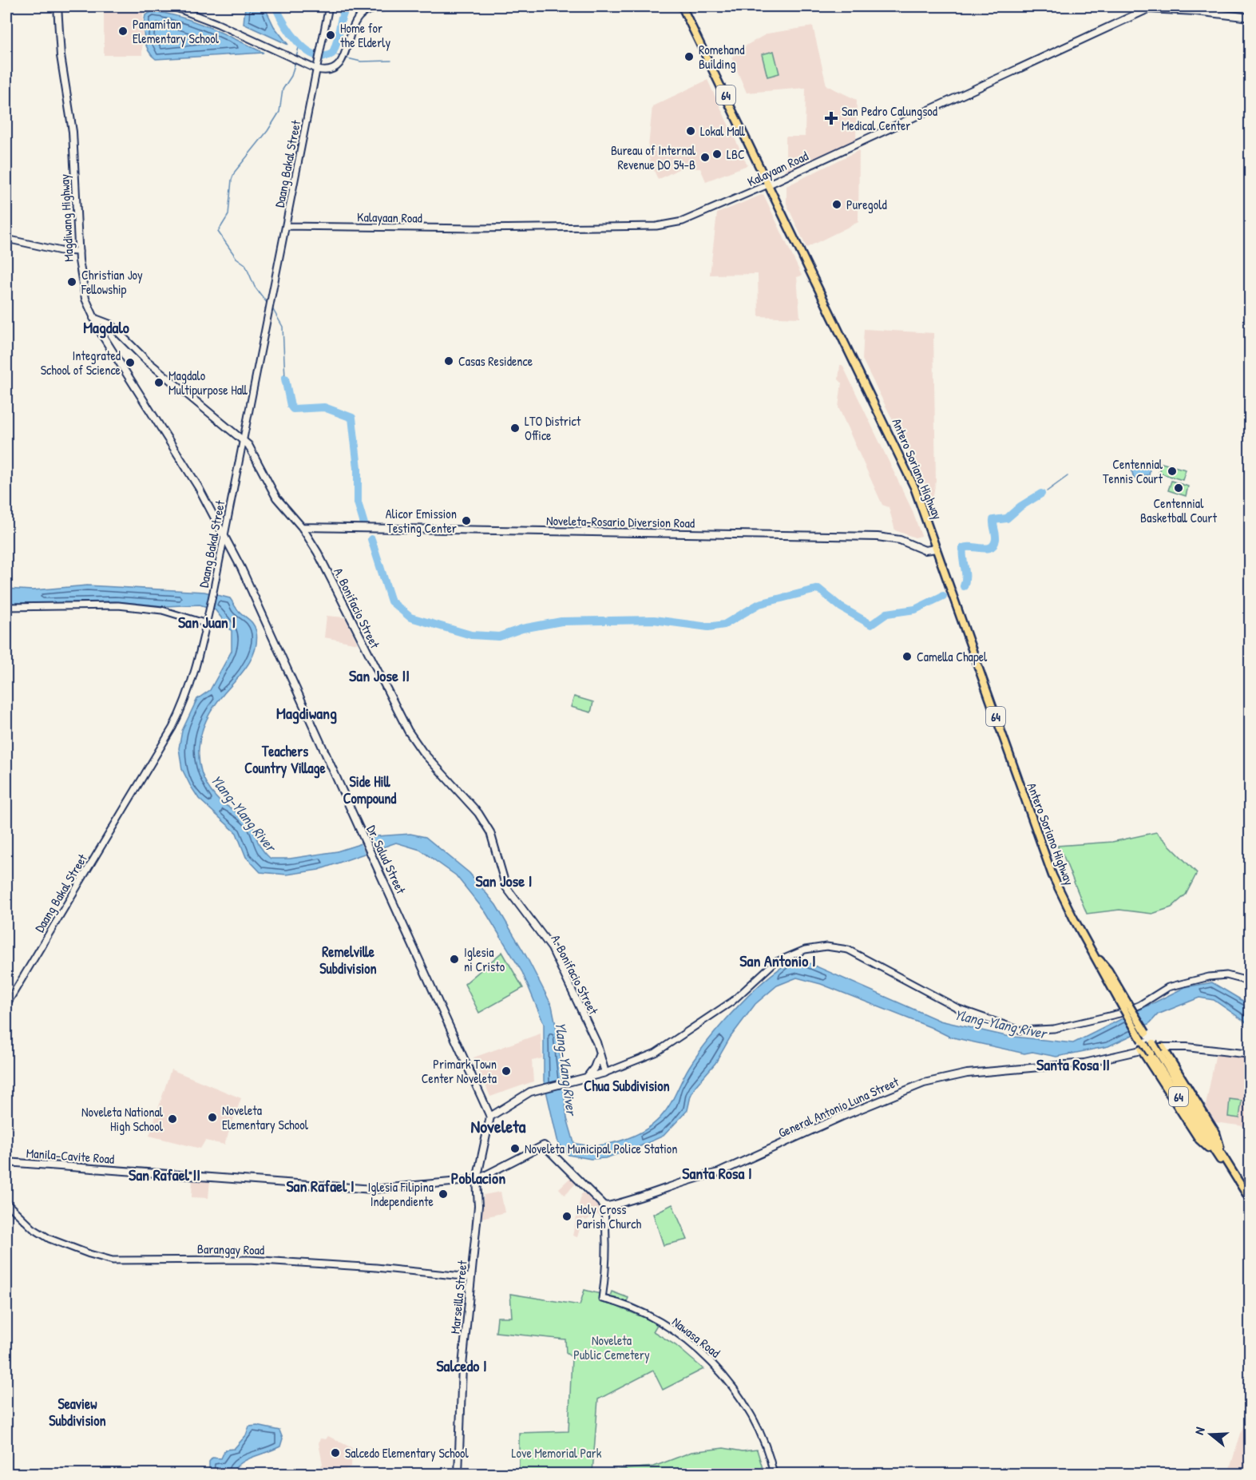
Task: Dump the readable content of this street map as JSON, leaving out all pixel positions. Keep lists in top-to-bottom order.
{
  "streets": {
    "main road": [
      "64",
      "Kalayaan Road",
      "Magdiwang Highway",
      "Antero Soriano Highway",
      "Noveleta-Rosario Diversion Road",
      "A. Bonifacio Street",
      "Dr. Salud Street",
      "General Antonio Luna Street",
      "Manila-Cavite Road",
      "Marseilla Street"
    ],
    "street": ["Daang Bakal Street", "Barangay Road", "Nawasa Road"]
  },
  "crossings": [
    ["Daang Bakal Street", "Kalayaan Road"],
    ["Daang Bakal Street", "Magdiwang Highway"],
    ["Daang Bakal Street", "A. Bonifacio Street"],
    ["Daang Bakal Street", "Dr. Salud Street"],
    ["Kalayaan Road", "Antero Soriano Highway"],
    ["Magdiwang Highway", "A. Bonifacio Street"],
    ["Magdiwang Highway", "Dr. Salud Street"],
    ["Antero Soriano Highway", "Noveleta-Rosario Diversion Road"],
    ["Antero Soriano Highway", "General Antonio Luna Street"],
    ["Noveleta-Rosario Diversion Road", "A. Bonifacio Street"],
    ["General Antonio Luna Street", "Nawasa Road"],
    ["Manila-Cavite Road", "Marseilla Street"],
    ["Barangay Road", "Marseilla Street"]
  ],
  "districts": [
    "Magdalo",
    "San Juan I",
    "San Jose II",
    "Magdiwang",
    "Teachers Country Village",
    "Side Hill Compound",
    "San Jose I",
    "Remelville Subdivision",
    "San Antonio I",
    "Santa Rosa II",
    "Chua Subdivision",
    "Noveleta",
    "Santa Rosa I",
    "San Rafael II",
    "Poblacion",
    "San Rafael I",
    "Salcedo I",
    "Seaview Subdivision"
  ],
  "water": ["Ylang-Ylang River"],
  "parks": ["Noveleta Public Cemetery", "Love Memorial Park"],
  "places": {
    "other": [
      "Panamitan Elementary School",
      "Home for the Elderly",
      "Romehand Building",
      "Lokal Mall",
      "LBC",
      "Bureau of Internal Revenue DO 54-B",
      "Puregold",
      "Christian Joy Fellowship",
      "Casas Residence",
      "Integrated School of Science",
      "Magdalo Multipurpose Hall",
      "LTO District Office",
      "Centennial Tennis Court",
      "Centennial Basketball Court",
      "Alicor Emission Testing Center",
      "Camella Chapel",
      "Iglesia ni Cristo",
      "Primark Town Center Noveleta",
      "Noveleta Elementary School",
      "Noveleta National High School",
      "Noveleta Municipal Police Station",
      "Iglesia Filipina Independiente",
      "Holy Cross Parish Church",
      "Salcedo Elementary School"
    ],
    "health": ["San Pedro Calungsod Medical Center"]
  },
  "north": "left"
}
